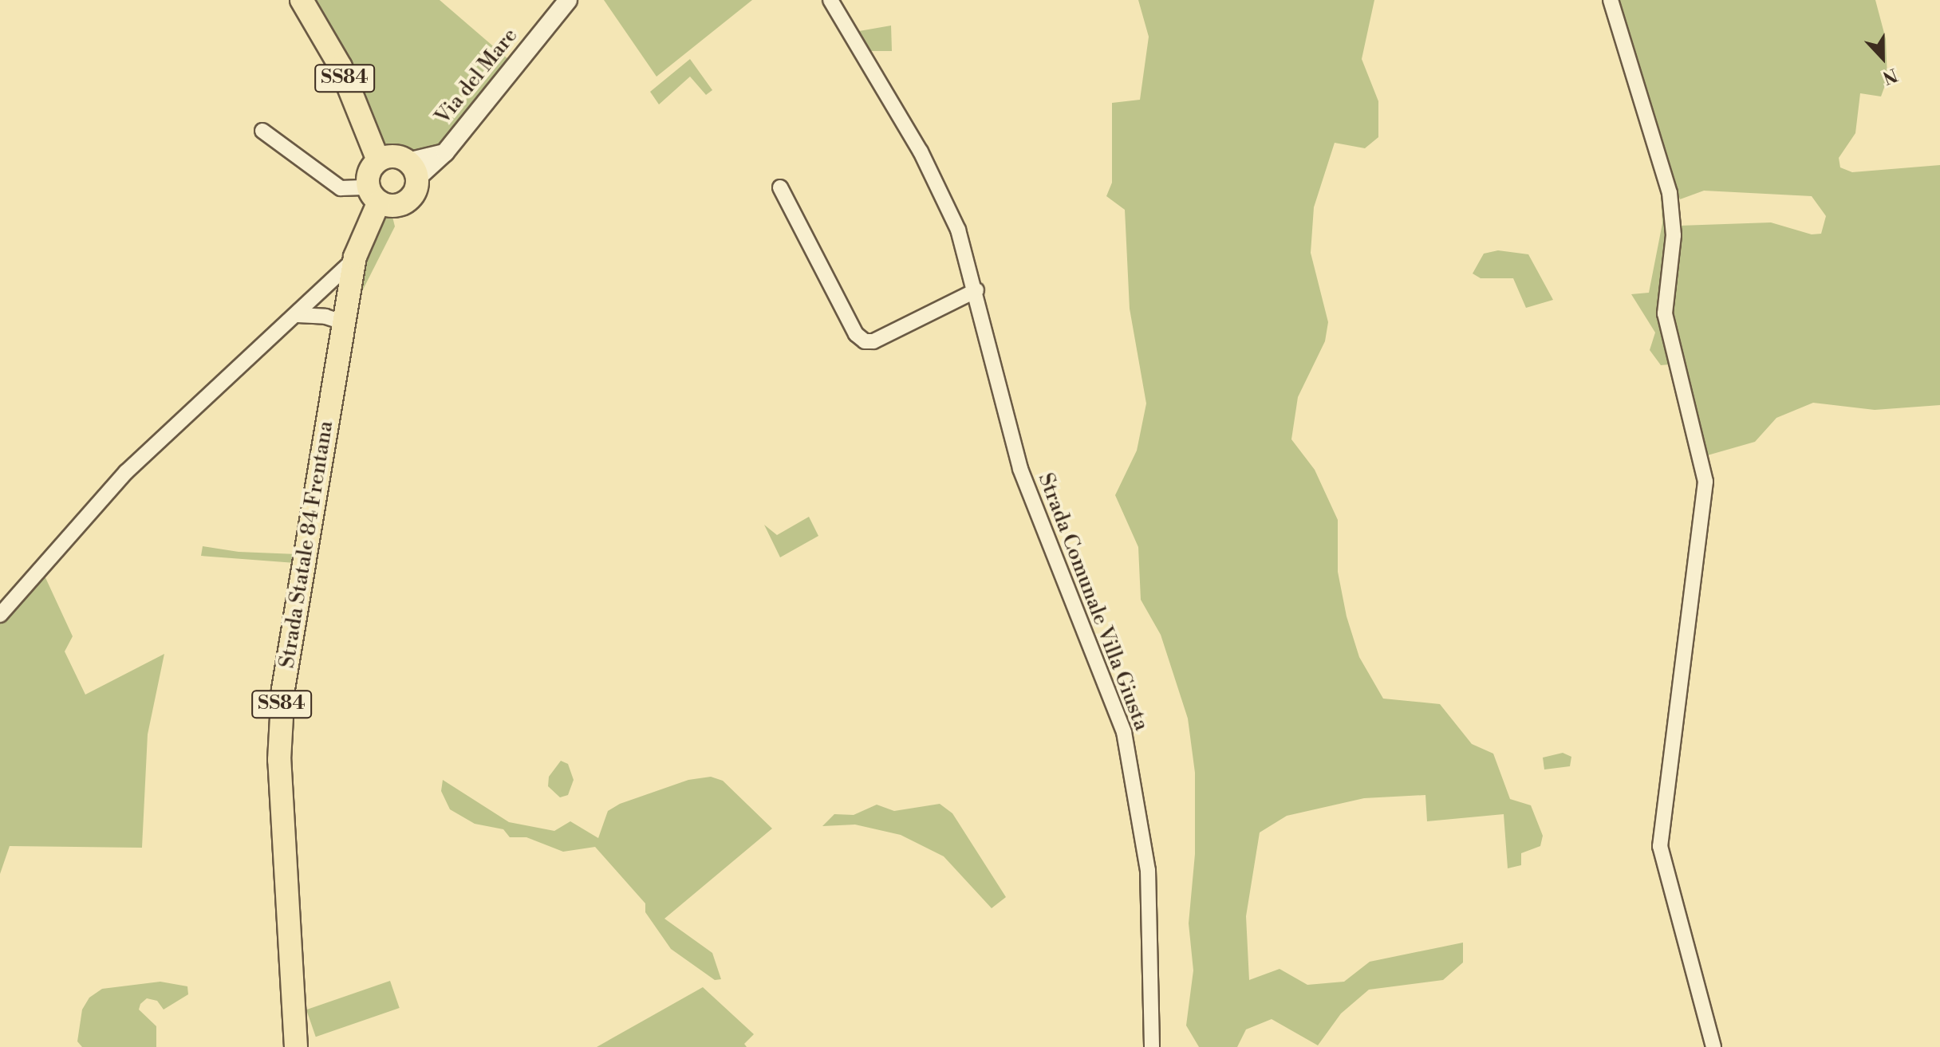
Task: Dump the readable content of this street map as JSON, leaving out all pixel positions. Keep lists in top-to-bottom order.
{
  "streets": {
    "main road": ["SS84", "Strada Statale 84 Frentana"],
    "street": ["Via del Mare", "Strada Comunale Villa Giusta"]
  },
  "crossings": [
    ["Via del Mare", "SS84"],
    ["Via del Mare", "Strada Statale 84 Frentana"],
    ["SS84", "Strada Statale 84 Frentana"]
  ],
  "north": "bottom"
}
